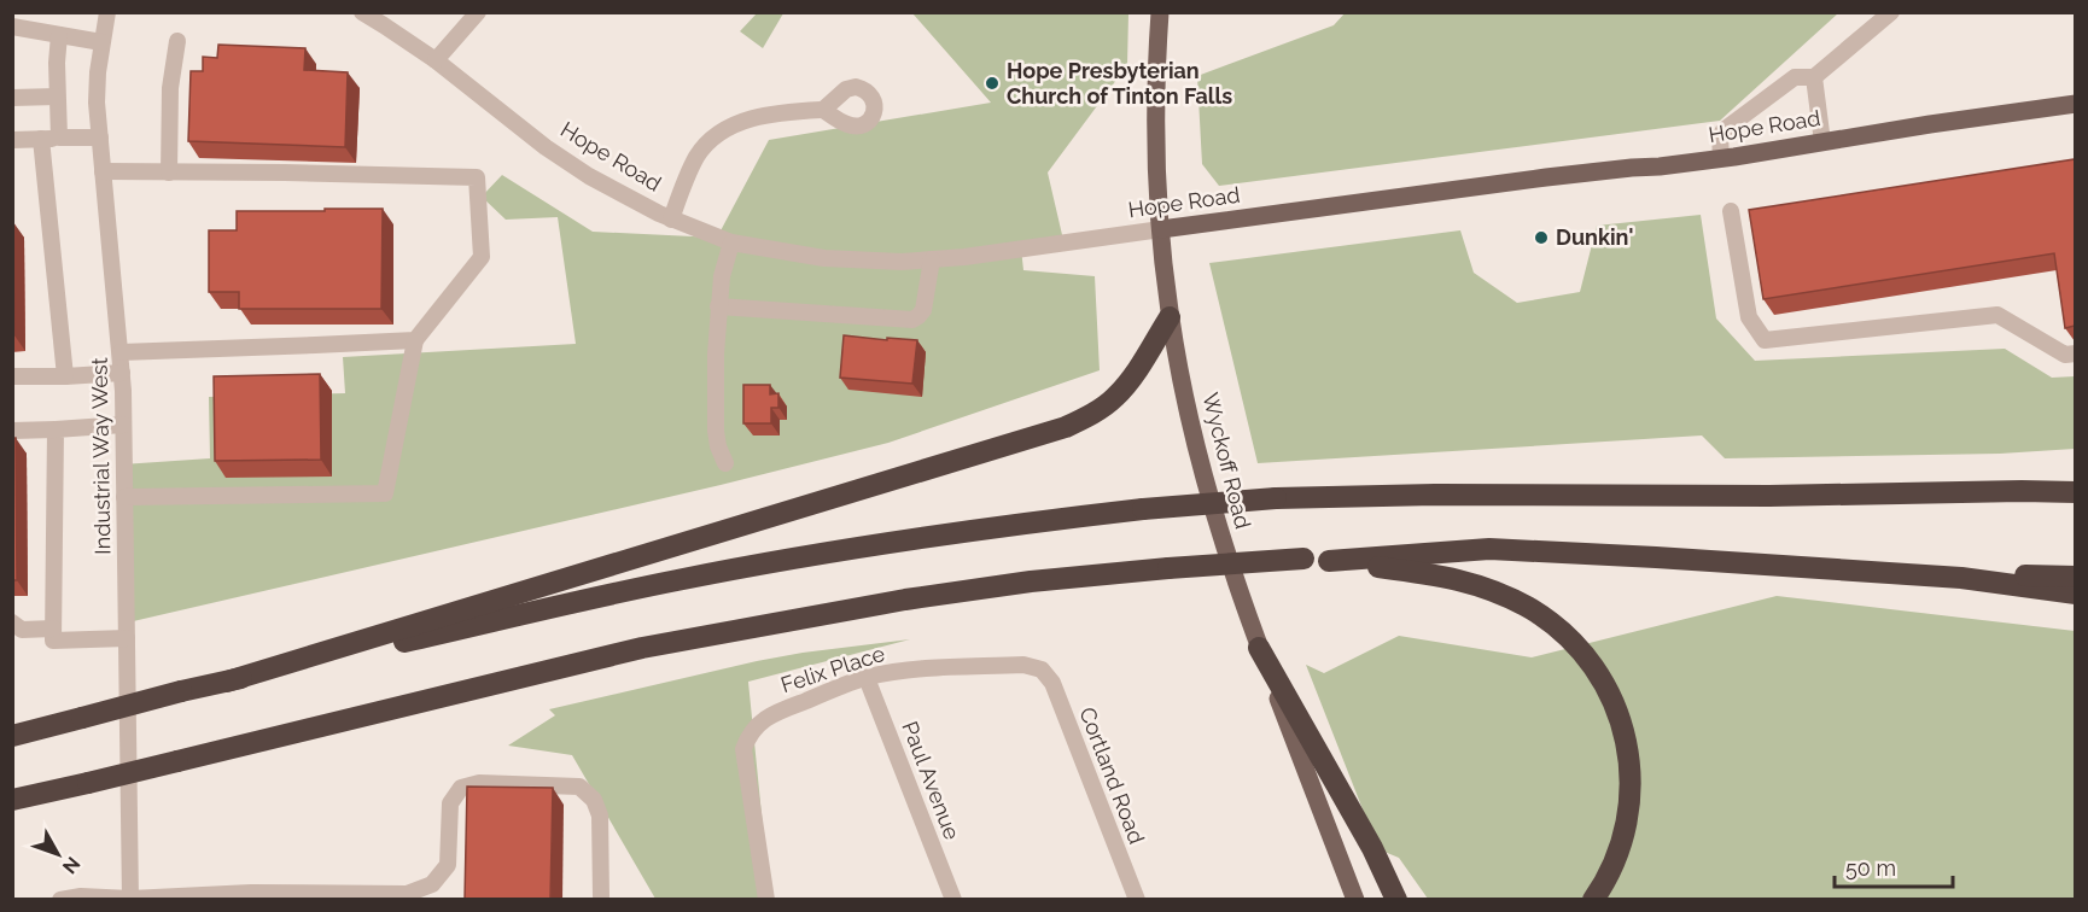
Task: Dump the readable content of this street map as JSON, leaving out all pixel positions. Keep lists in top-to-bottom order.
{
  "streets": {
    "main road": ["Hope Road", "Wyckoff Road"],
    "street": [
      "Industrial Way West",
      "Felix Place",
      "Cortland Road",
      "Paul Avenue"
    ]
  },
  "crossings": [
    ["Hope Road", "Wyckoff Road"],
    ["Felix Place", "Cortland Road"],
    ["Felix Place", "Paul Avenue"]
  ],
  "places": ["Hope Presbyterian Church of Tinton Falls", "Dunkin'"],
  "scale_bar": "50 m",
  "north": "bottom right"
}
